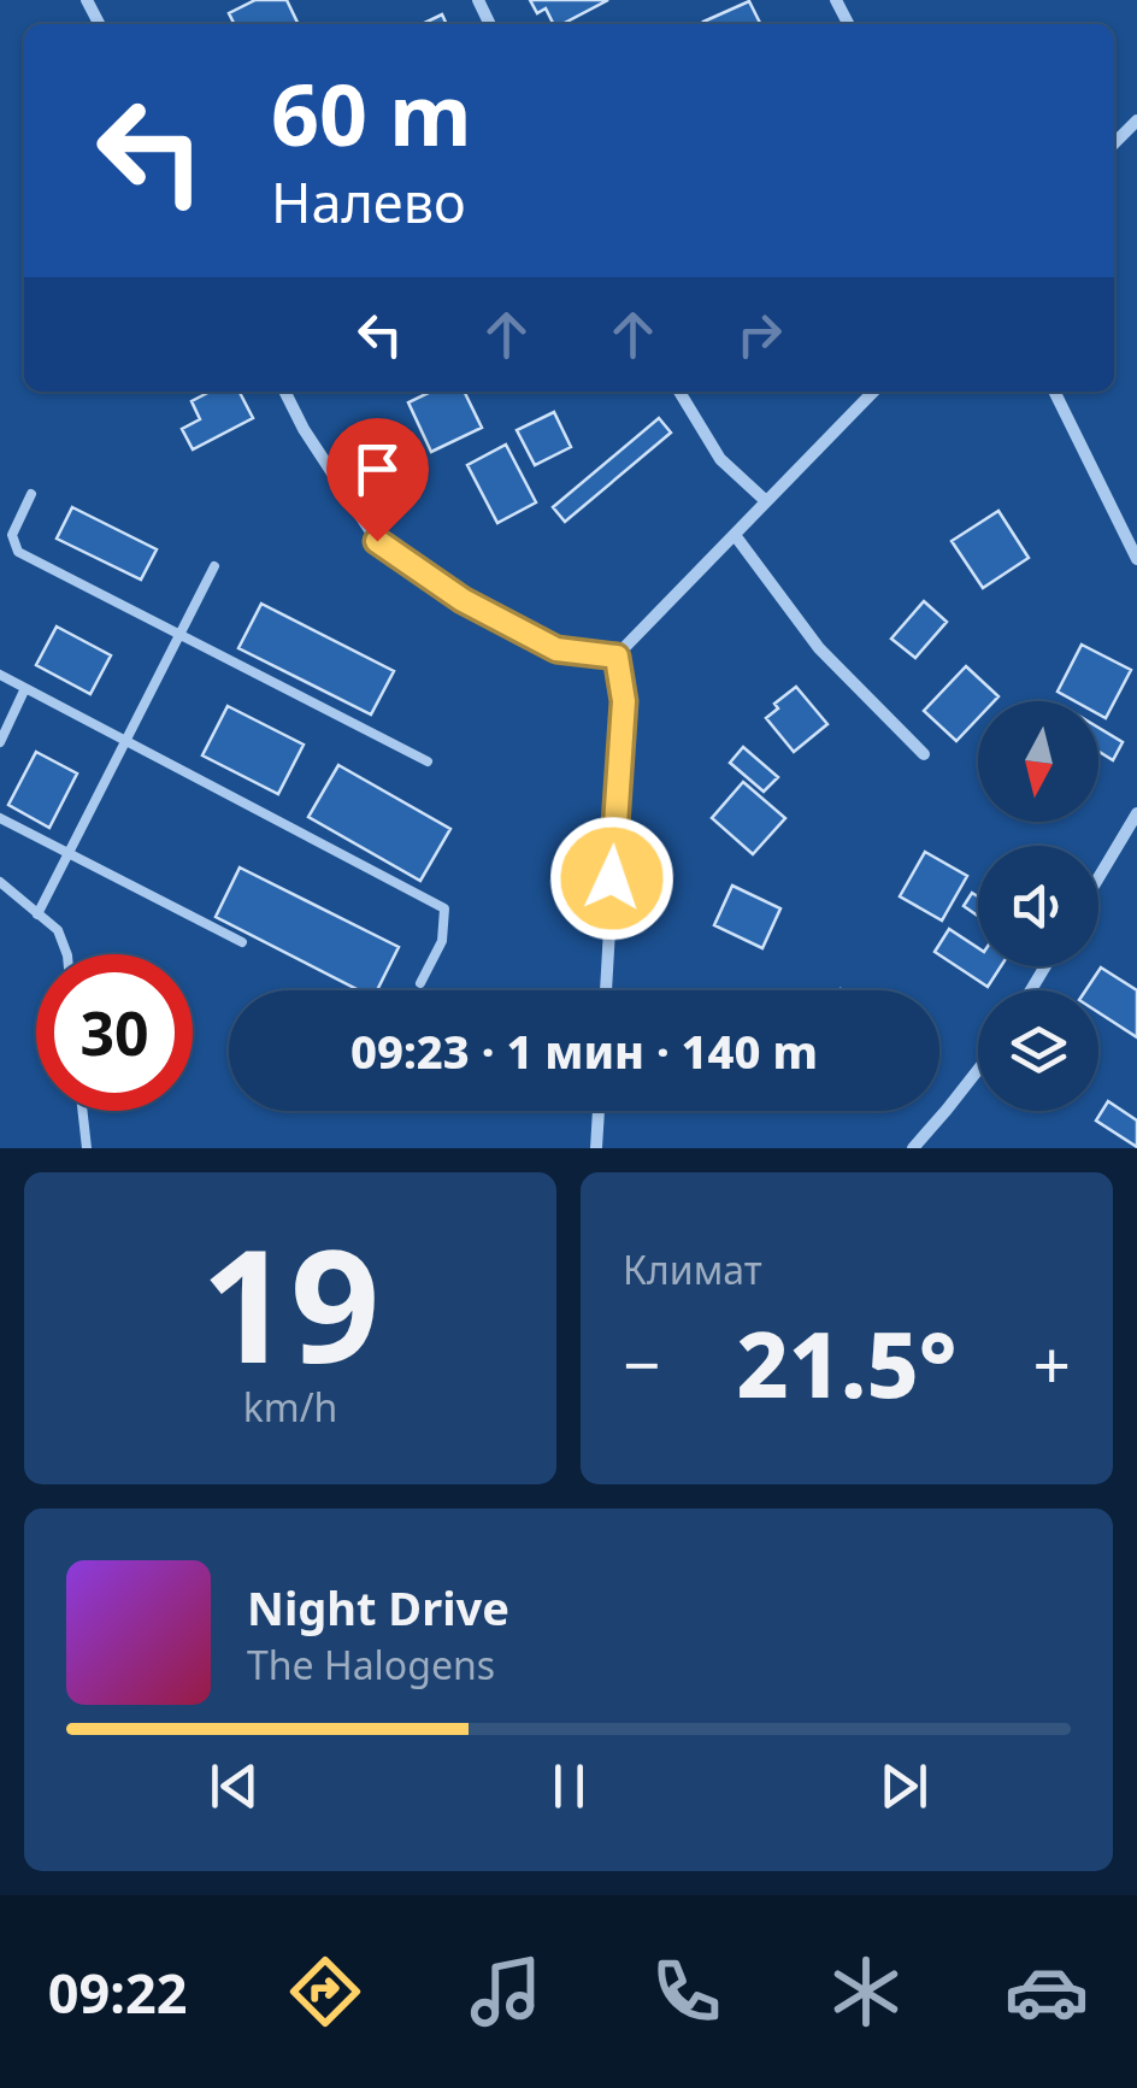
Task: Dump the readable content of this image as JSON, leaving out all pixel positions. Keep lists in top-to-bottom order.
{
  "north": "bottom",
  "page": {
    "turn": ["60 m", "Налево"],
    "limit": "30",
    "trip": "09:23 · 1 мин · 140 m",
    "tile": [
      ["19", "km/h"],
      "Климат"
    ],
    "heat": ["−", "21.5°", "+"],
    "song": ["Night Drive", "The Halogens"],
    "tabs": "09:22"
  }
}
